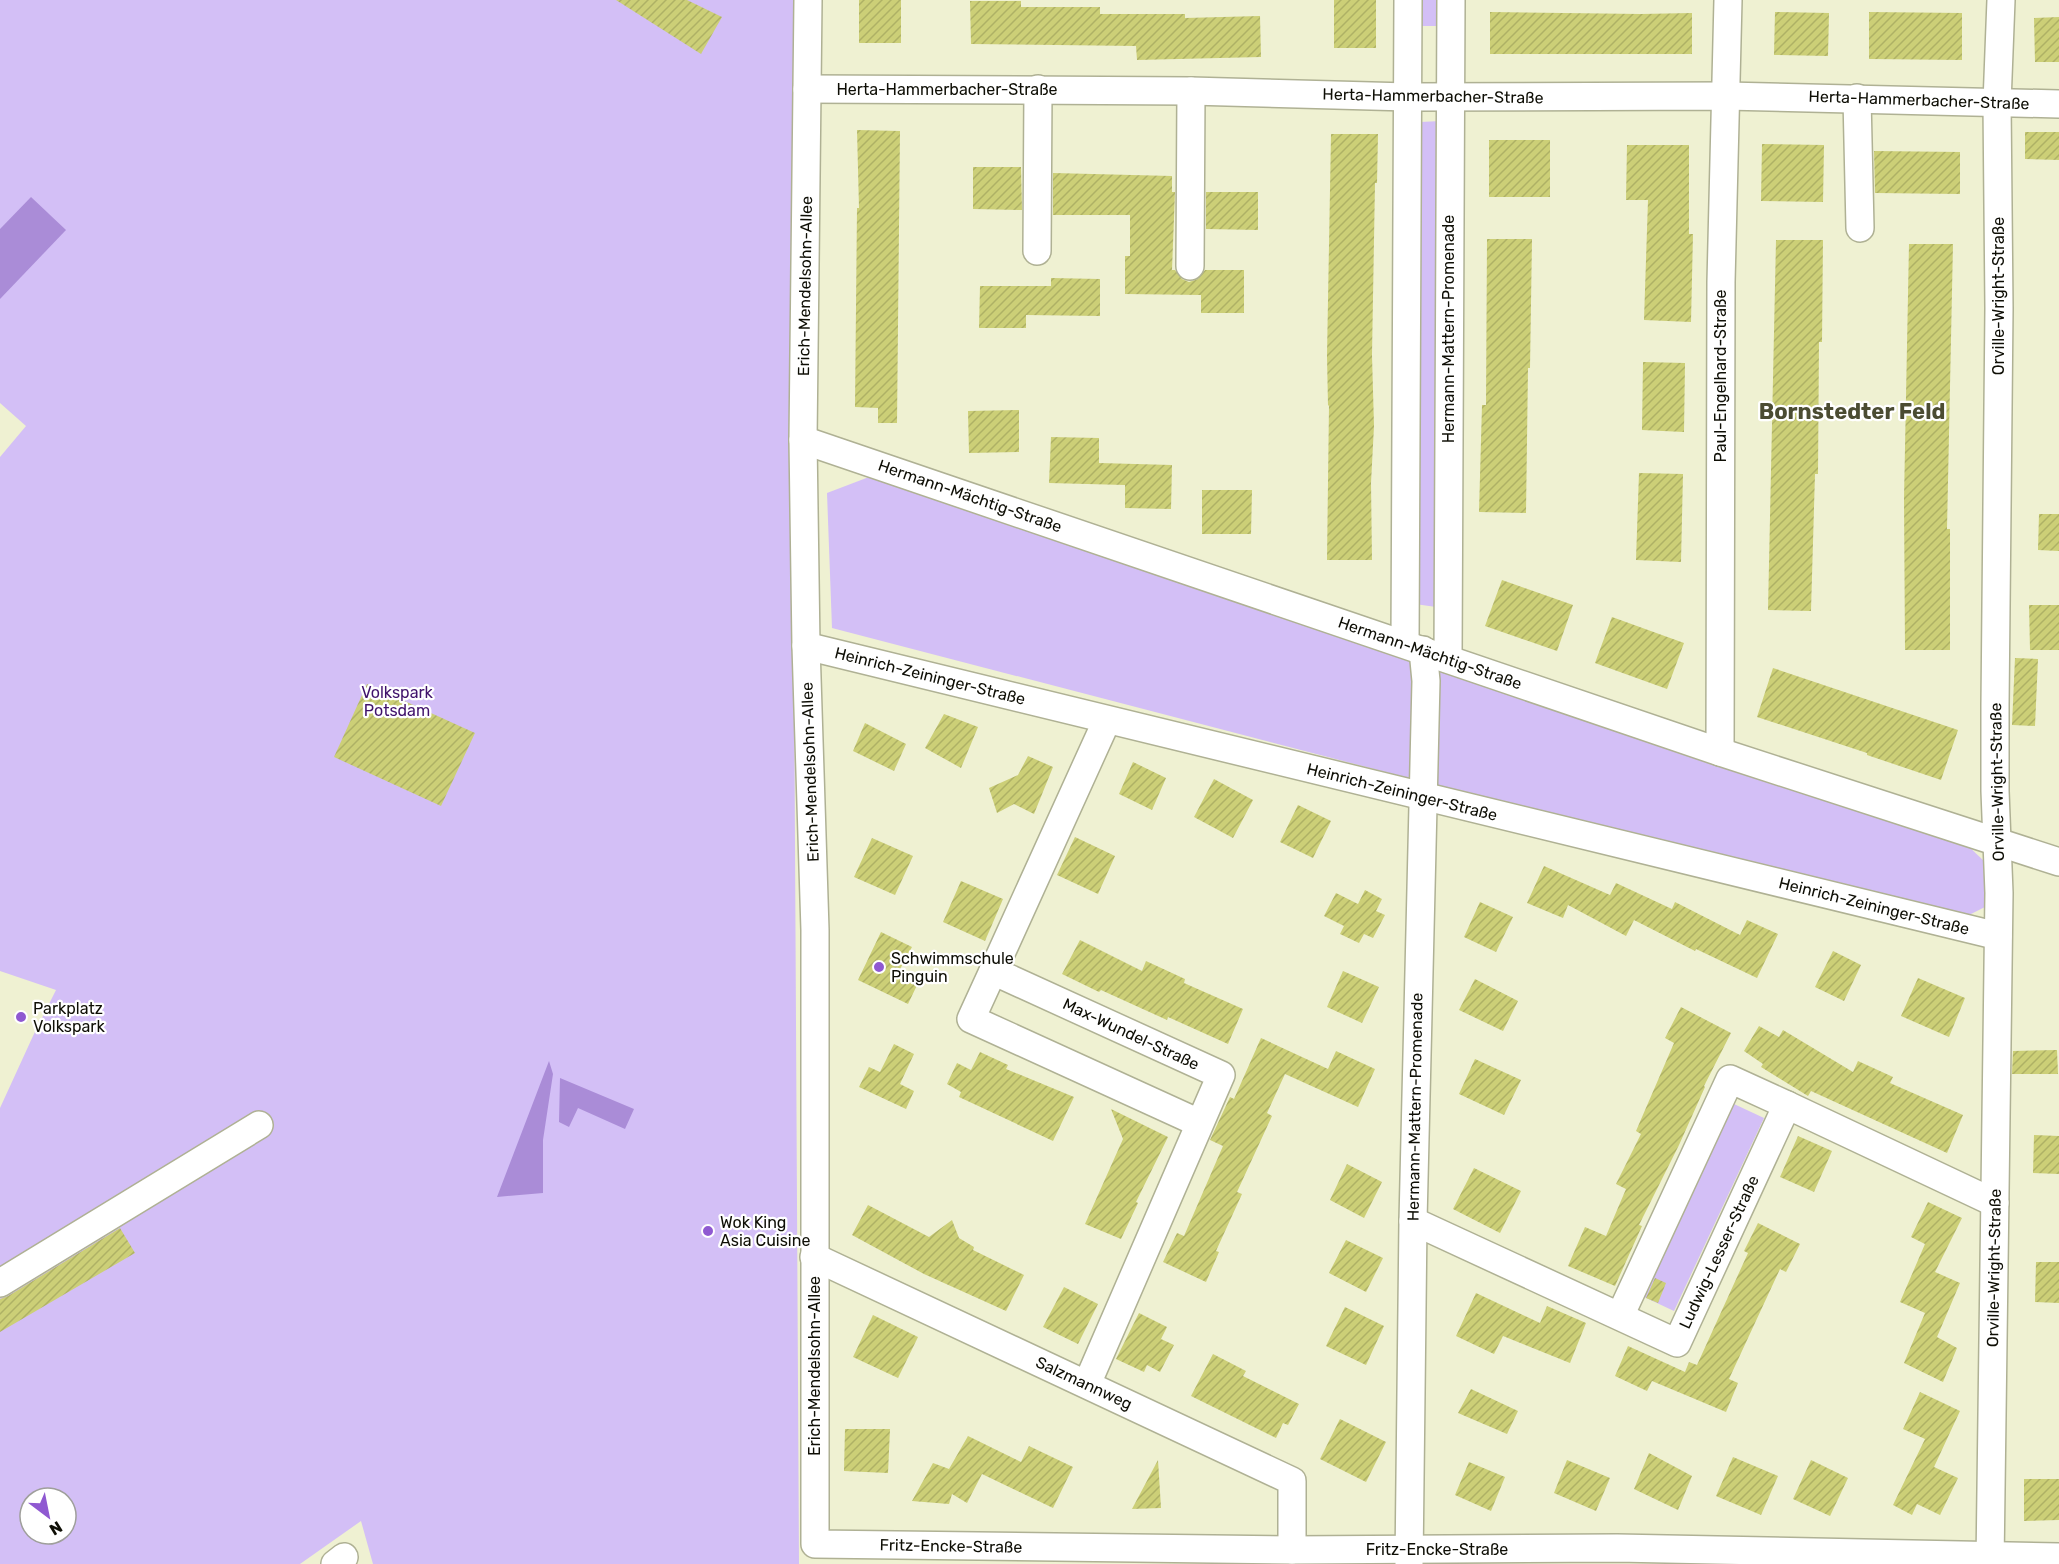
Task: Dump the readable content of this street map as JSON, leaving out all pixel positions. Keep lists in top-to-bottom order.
{
  "streets": {
    "street": [
      "Herta-Hammerbacher-Straße",
      "Erich-Mendelsohn-Allee",
      "Orville-Wright-Straße",
      "Hermann-Mattern-Promenade",
      "Paul-Engelhard-Straße",
      "Hermann-Mächtig-Straße",
      "Heinrich-Zeininger-Straße",
      "Max-Wundel-Straße",
      "Ludwig-Lesser-Straße",
      "Salzmannweg",
      "Fritz-Encke-Straße"
    ]
  },
  "crossings": [
    ["Herta-Hammerbacher-Straße", "Erich-Mendelsohn-Allee"],
    ["Herta-Hammerbacher-Straße", "Orville-Wright-Straße"],
    ["Herta-Hammerbacher-Straße", "Hermann-Mattern-Promenade"],
    ["Herta-Hammerbacher-Straße", "Paul-Engelhard-Straße"],
    ["Erich-Mendelsohn-Allee", "Hermann-Mächtig-Straße"],
    ["Erich-Mendelsohn-Allee", "Heinrich-Zeininger-Straße"],
    ["Erich-Mendelsohn-Allee", "Salzmannweg"],
    ["Erich-Mendelsohn-Allee", "Fritz-Encke-Straße"],
    ["Orville-Wright-Straße", "Hermann-Mächtig-Straße"],
    ["Orville-Wright-Straße", "Heinrich-Zeininger-Straße"],
    ["Orville-Wright-Straße", "Fritz-Encke-Straße"],
    ["Hermann-Mattern-Promenade", "Hermann-Mächtig-Straße"],
    ["Hermann-Mattern-Promenade", "Heinrich-Zeininger-Straße"],
    ["Hermann-Mattern-Promenade", "Ludwig-Lesser-Straße"],
    ["Hermann-Mattern-Promenade", "Fritz-Encke-Straße"],
    ["Paul-Engelhard-Straße", "Hermann-Mächtig-Straße"],
    ["Max-Wundel-Straße", "Salzmannweg"],
    ["Salzmannweg", "Fritz-Encke-Straße"]
  ],
  "districts": ["Bornstedter Feld"],
  "parks": ["Volkspark Potsdam"],
  "places": ["Schwimmschule Pinguin", "Parkplatz Volkspark", "Wok King Asia Cuisine"],
  "north": "bottom right"
}
